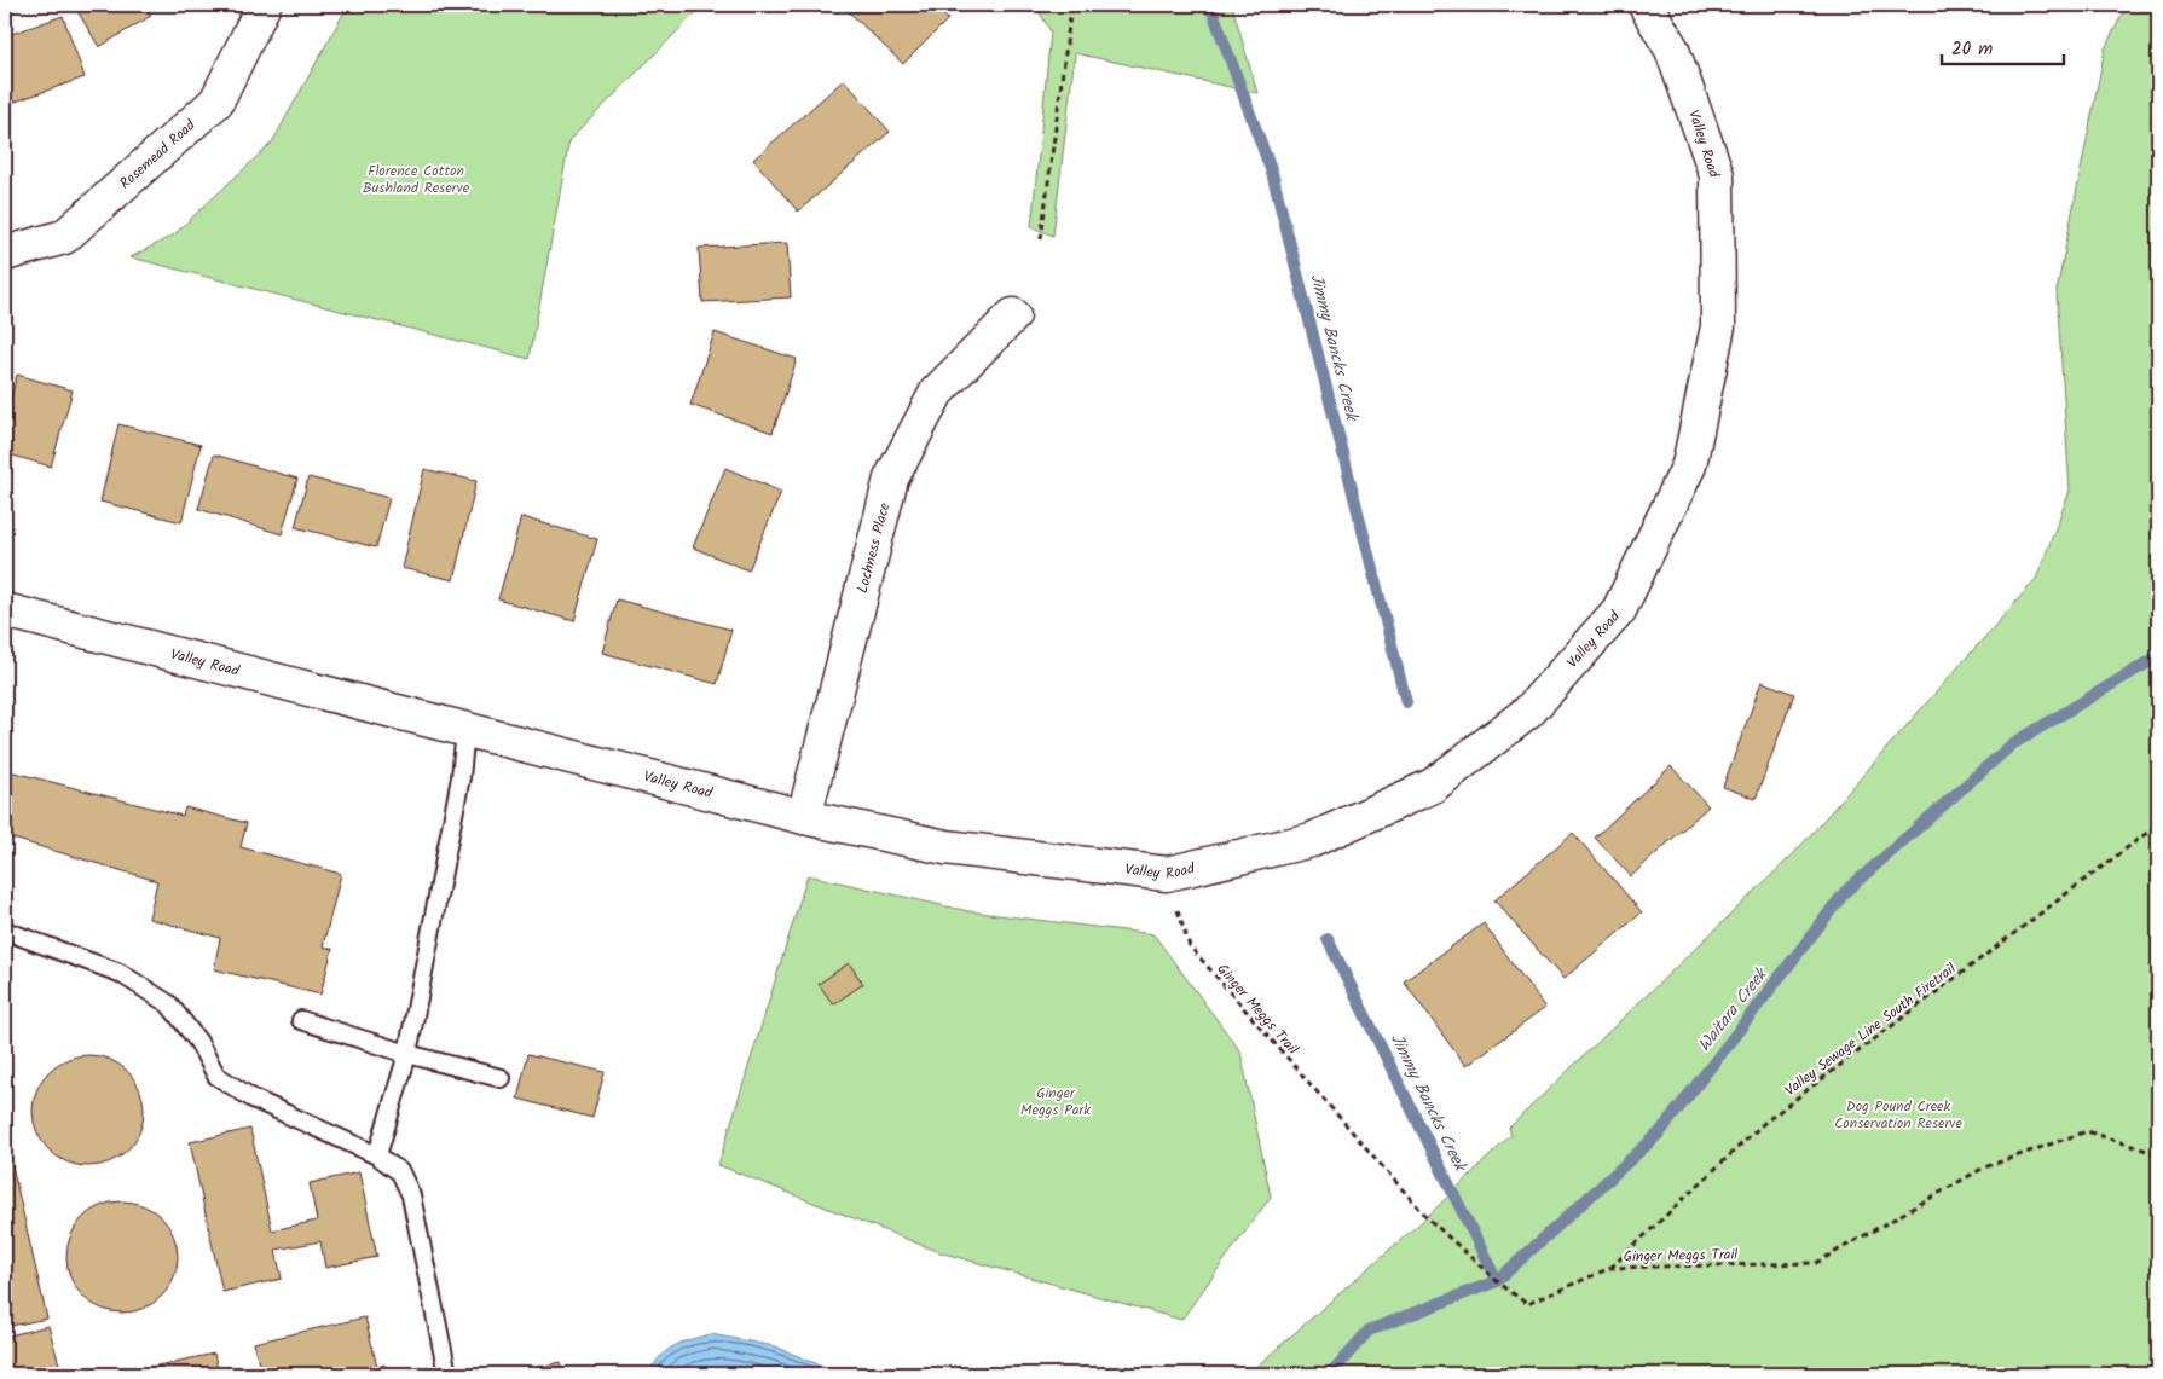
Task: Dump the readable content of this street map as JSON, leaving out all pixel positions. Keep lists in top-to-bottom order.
{
  "streets": {
    "street": ["Valley Road", "Rosemead Road", "Lochness Place"],
    "path": ["Ginger Meggs Trail", "Valley Sewage Line South Firetrail"]
  },
  "crossings": [
    ["Valley Road", "Lochness Place"],
    ["Valley Road", "Ginger Meggs Trail"],
    ["Ginger Meggs Trail", "Valley Sewage Line South Firetrail"]
  ],
  "water": ["Jimmy Bancks Creek", "Waitara Creek"],
  "parks": ["Florence Cotton Bushland Reserve", "Ginger Meggs Park", "Dog Pound Creek Conservation Reserve"],
  "scale_bar": "20 m"
}
